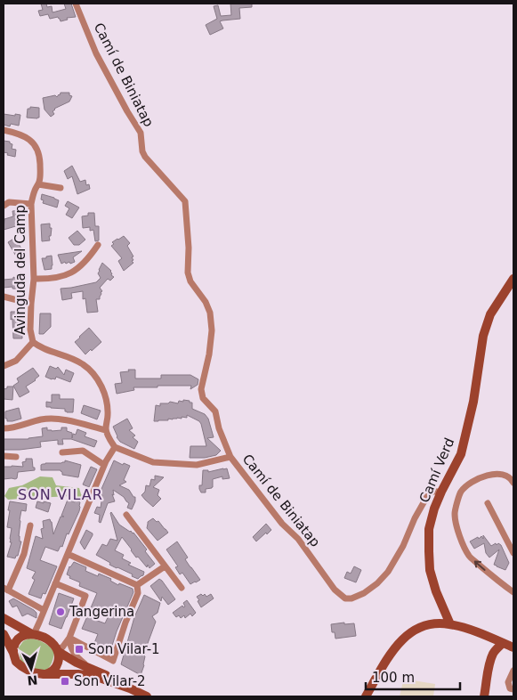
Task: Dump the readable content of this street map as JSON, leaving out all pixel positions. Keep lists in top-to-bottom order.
{
  "streets": {
    "main road": ["Camí Verd"],
    "street": ["Camí de Biniatap", "Avinguda del Camp"]
  },
  "crossings": [
    ["Camí de Biniatap", "Camí Verd"]
  ],
  "districts": ["SON VILAR"],
  "places": {
    "other": ["Tangerina"],
    "transit": ["Son Vilar-1", "Son Vilar-2"]
  },
  "scale_bar": "100 m",
  "north": "bottom"
}
